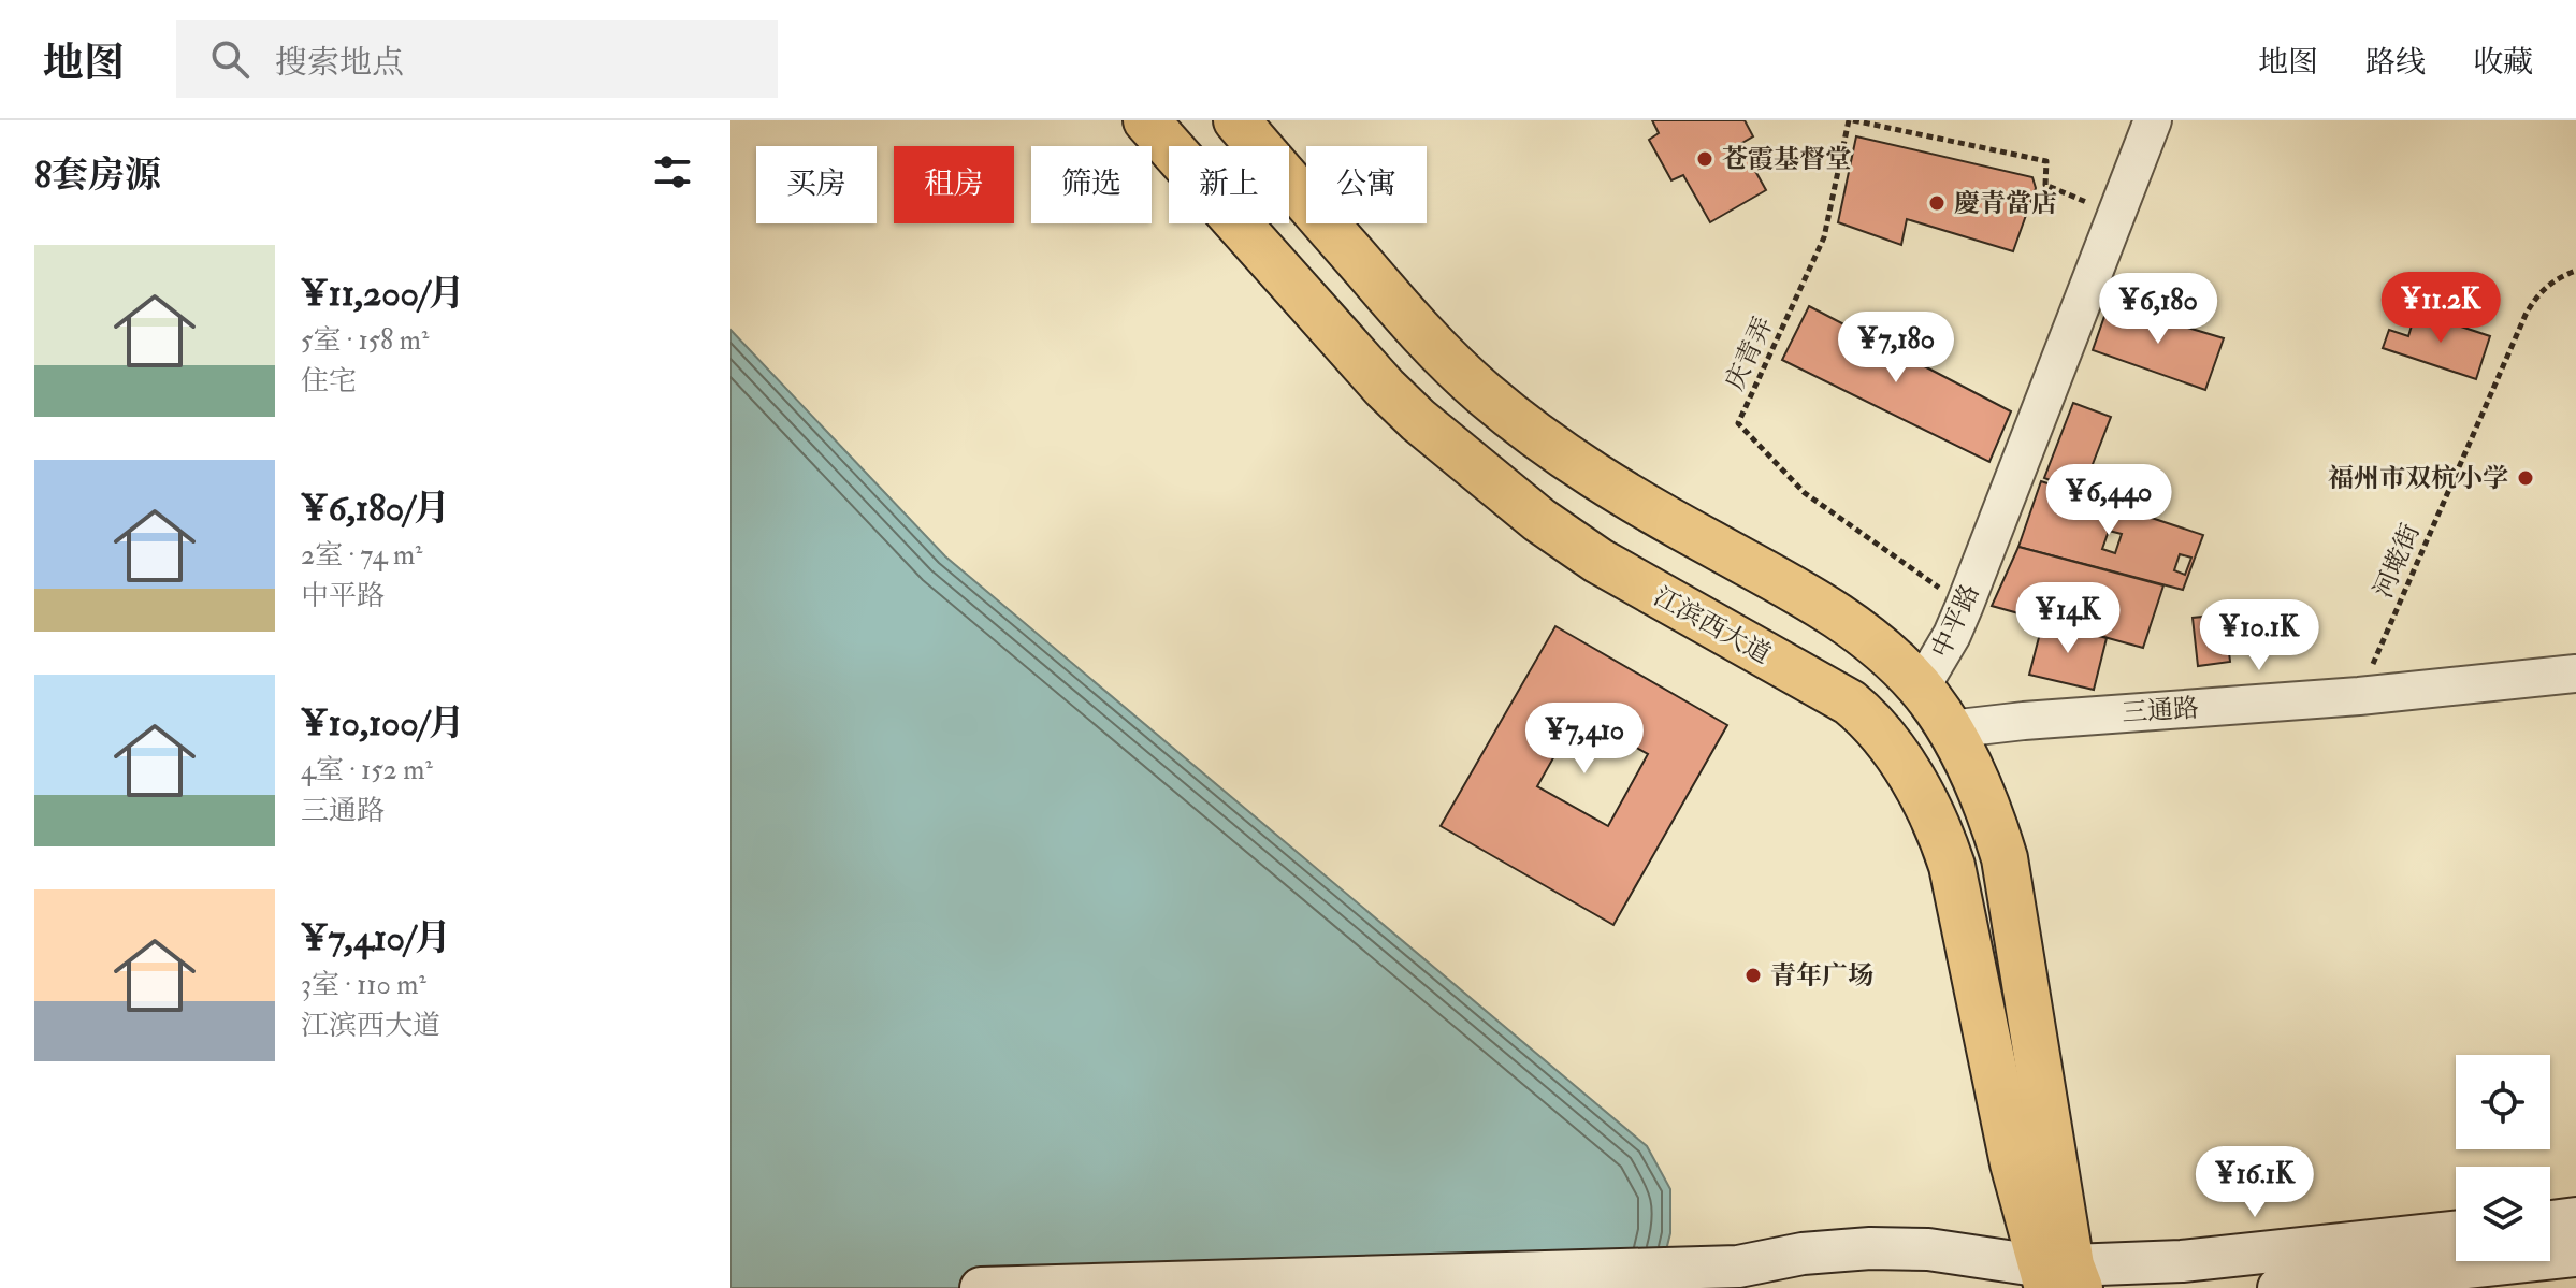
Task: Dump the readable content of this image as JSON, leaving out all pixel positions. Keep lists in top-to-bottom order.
{
  "streets": {
    "main road": ["江滨西大道"],
    "street": ["中平路", "三通路"],
    "path": ["庆青弄", "河墘街"]
  },
  "crossings": [
    ["庆青弄", "中平路"],
    ["河墘街", "三通路"]
  ],
  "places": [
    "苍霞基督堂",
    "慶青當店",
    "福州市双杭小学",
    "青年广场"
  ],
  "page": {
    "header": "地图",
    "search": "搜索地点",
    "nav": ["地图", "路线", "收藏"],
    "heading": "8套房源",
    "chip": [
      "买房",
      "租房",
      "筛选",
      "新上",
      "公寓"
    ],
    "list": [
      {
        "name": "¥11,200/月",
        "note": "5室 · 158 m² · 住宅"
      },
      {
        "name": "¥6,180/月",
        "note": "2室 · 74 m² · 中平路"
      },
      {
        "name": "¥10,100/月",
        "note": "4室 · 152 m² · 三通路"
      },
      {
        "name": "¥7,410/月",
        "note": "3室 · 110 m² · 江滨西大道"
      }
    ],
    "price": [
      "¥11.2K",
      "¥6,180",
      "¥7,180",
      "¥6,440",
      "¥14K",
      "¥10.1K",
      "¥7,410",
      "¥16.1K"
    ]
  }
}
